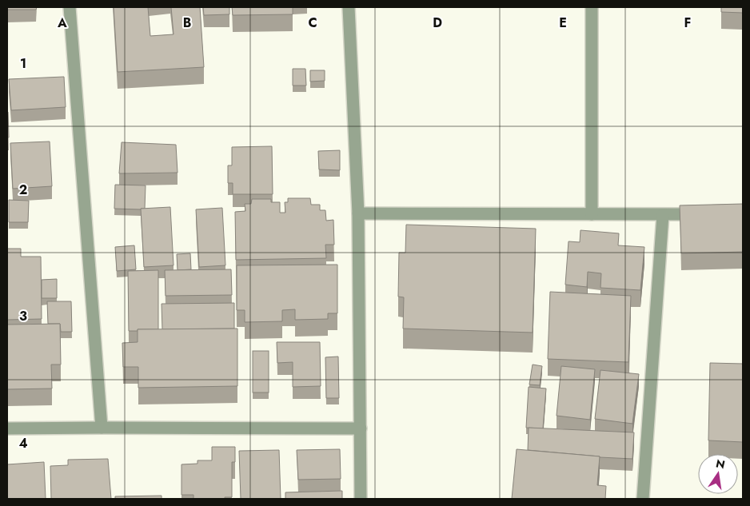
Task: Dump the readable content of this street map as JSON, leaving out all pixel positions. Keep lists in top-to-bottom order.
{
  "north": "top",
  "grid": {
    "columns": [
      "A",
      "B",
      "C",
      "D",
      "E",
      "F"
    ],
    "rows": [
      "1",
      "2",
      "3",
      "4"
    ]
  }
}
